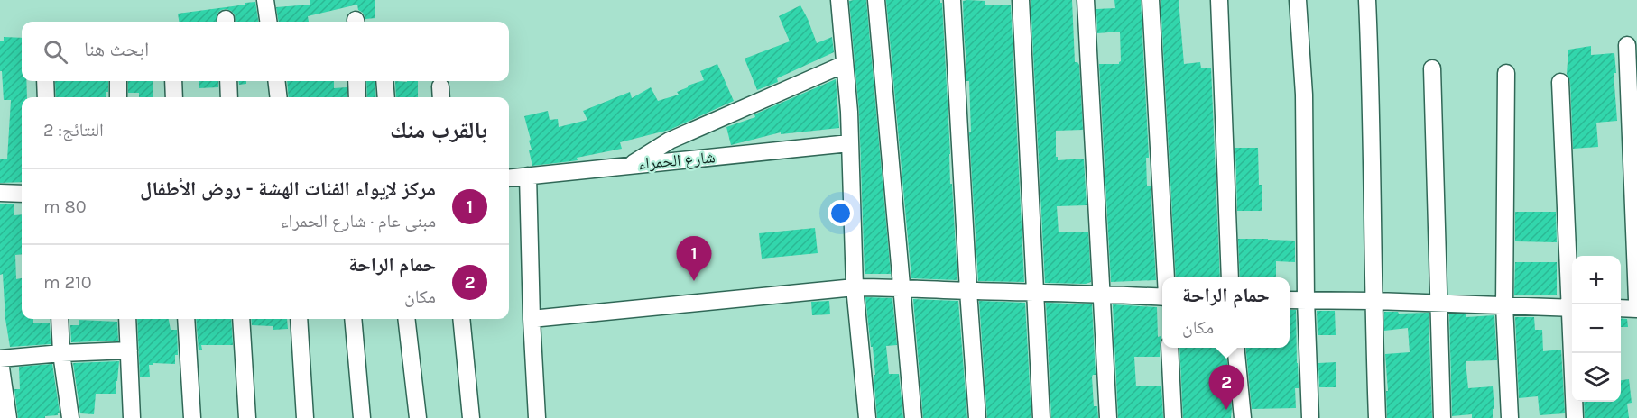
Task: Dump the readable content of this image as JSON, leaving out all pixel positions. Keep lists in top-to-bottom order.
{
  "streets": {
    "street": ["شارع الحمراء"]
  },
  "page": {
    "search": "ابحث هنا",
    "heading": ["بالقرب منك", "النتائج: 2"],
    "list": [
      {
        "mark": "1",
        "name": "مركز لإيواء الفئات الهشة - روض الأطفال",
        "note": "مبنى عام · شارع الحمراء",
        "value": "80 m"
      },
      {
        "mark": "2",
        "name": "حمام الراحة",
        "note": "مكان",
        "value": "210 m"
      }
    ],
    "pins": ["1", "2"],
    "map_buttons": ["+", "−"],
    "popup": ["حمام الراحة", "مكان"]
  }
}
